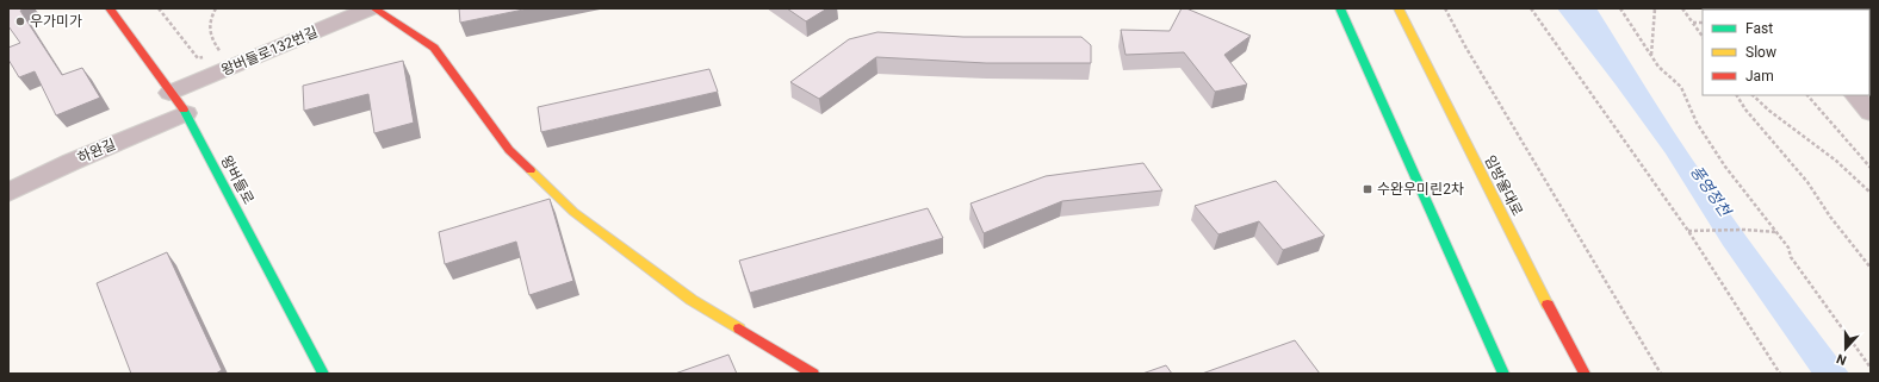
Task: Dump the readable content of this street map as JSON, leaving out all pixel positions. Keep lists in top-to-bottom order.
{
  "streets": {
    "main road": ["왕버들로", "임방울대로"],
    "street": ["왕버들로132번길", "하완길"]
  },
  "crossings": [
    ["왕버들로132번길", "왕버들로"],
    ["하완길", "왕버들로"]
  ],
  "water": ["풍영정천"],
  "places": {
    "other": ["우가미가"],
    "transit": ["수완우미린2차"]
  },
  "legend": ["Fast", "Slow", "Jam"],
  "north": "bottom"
}
